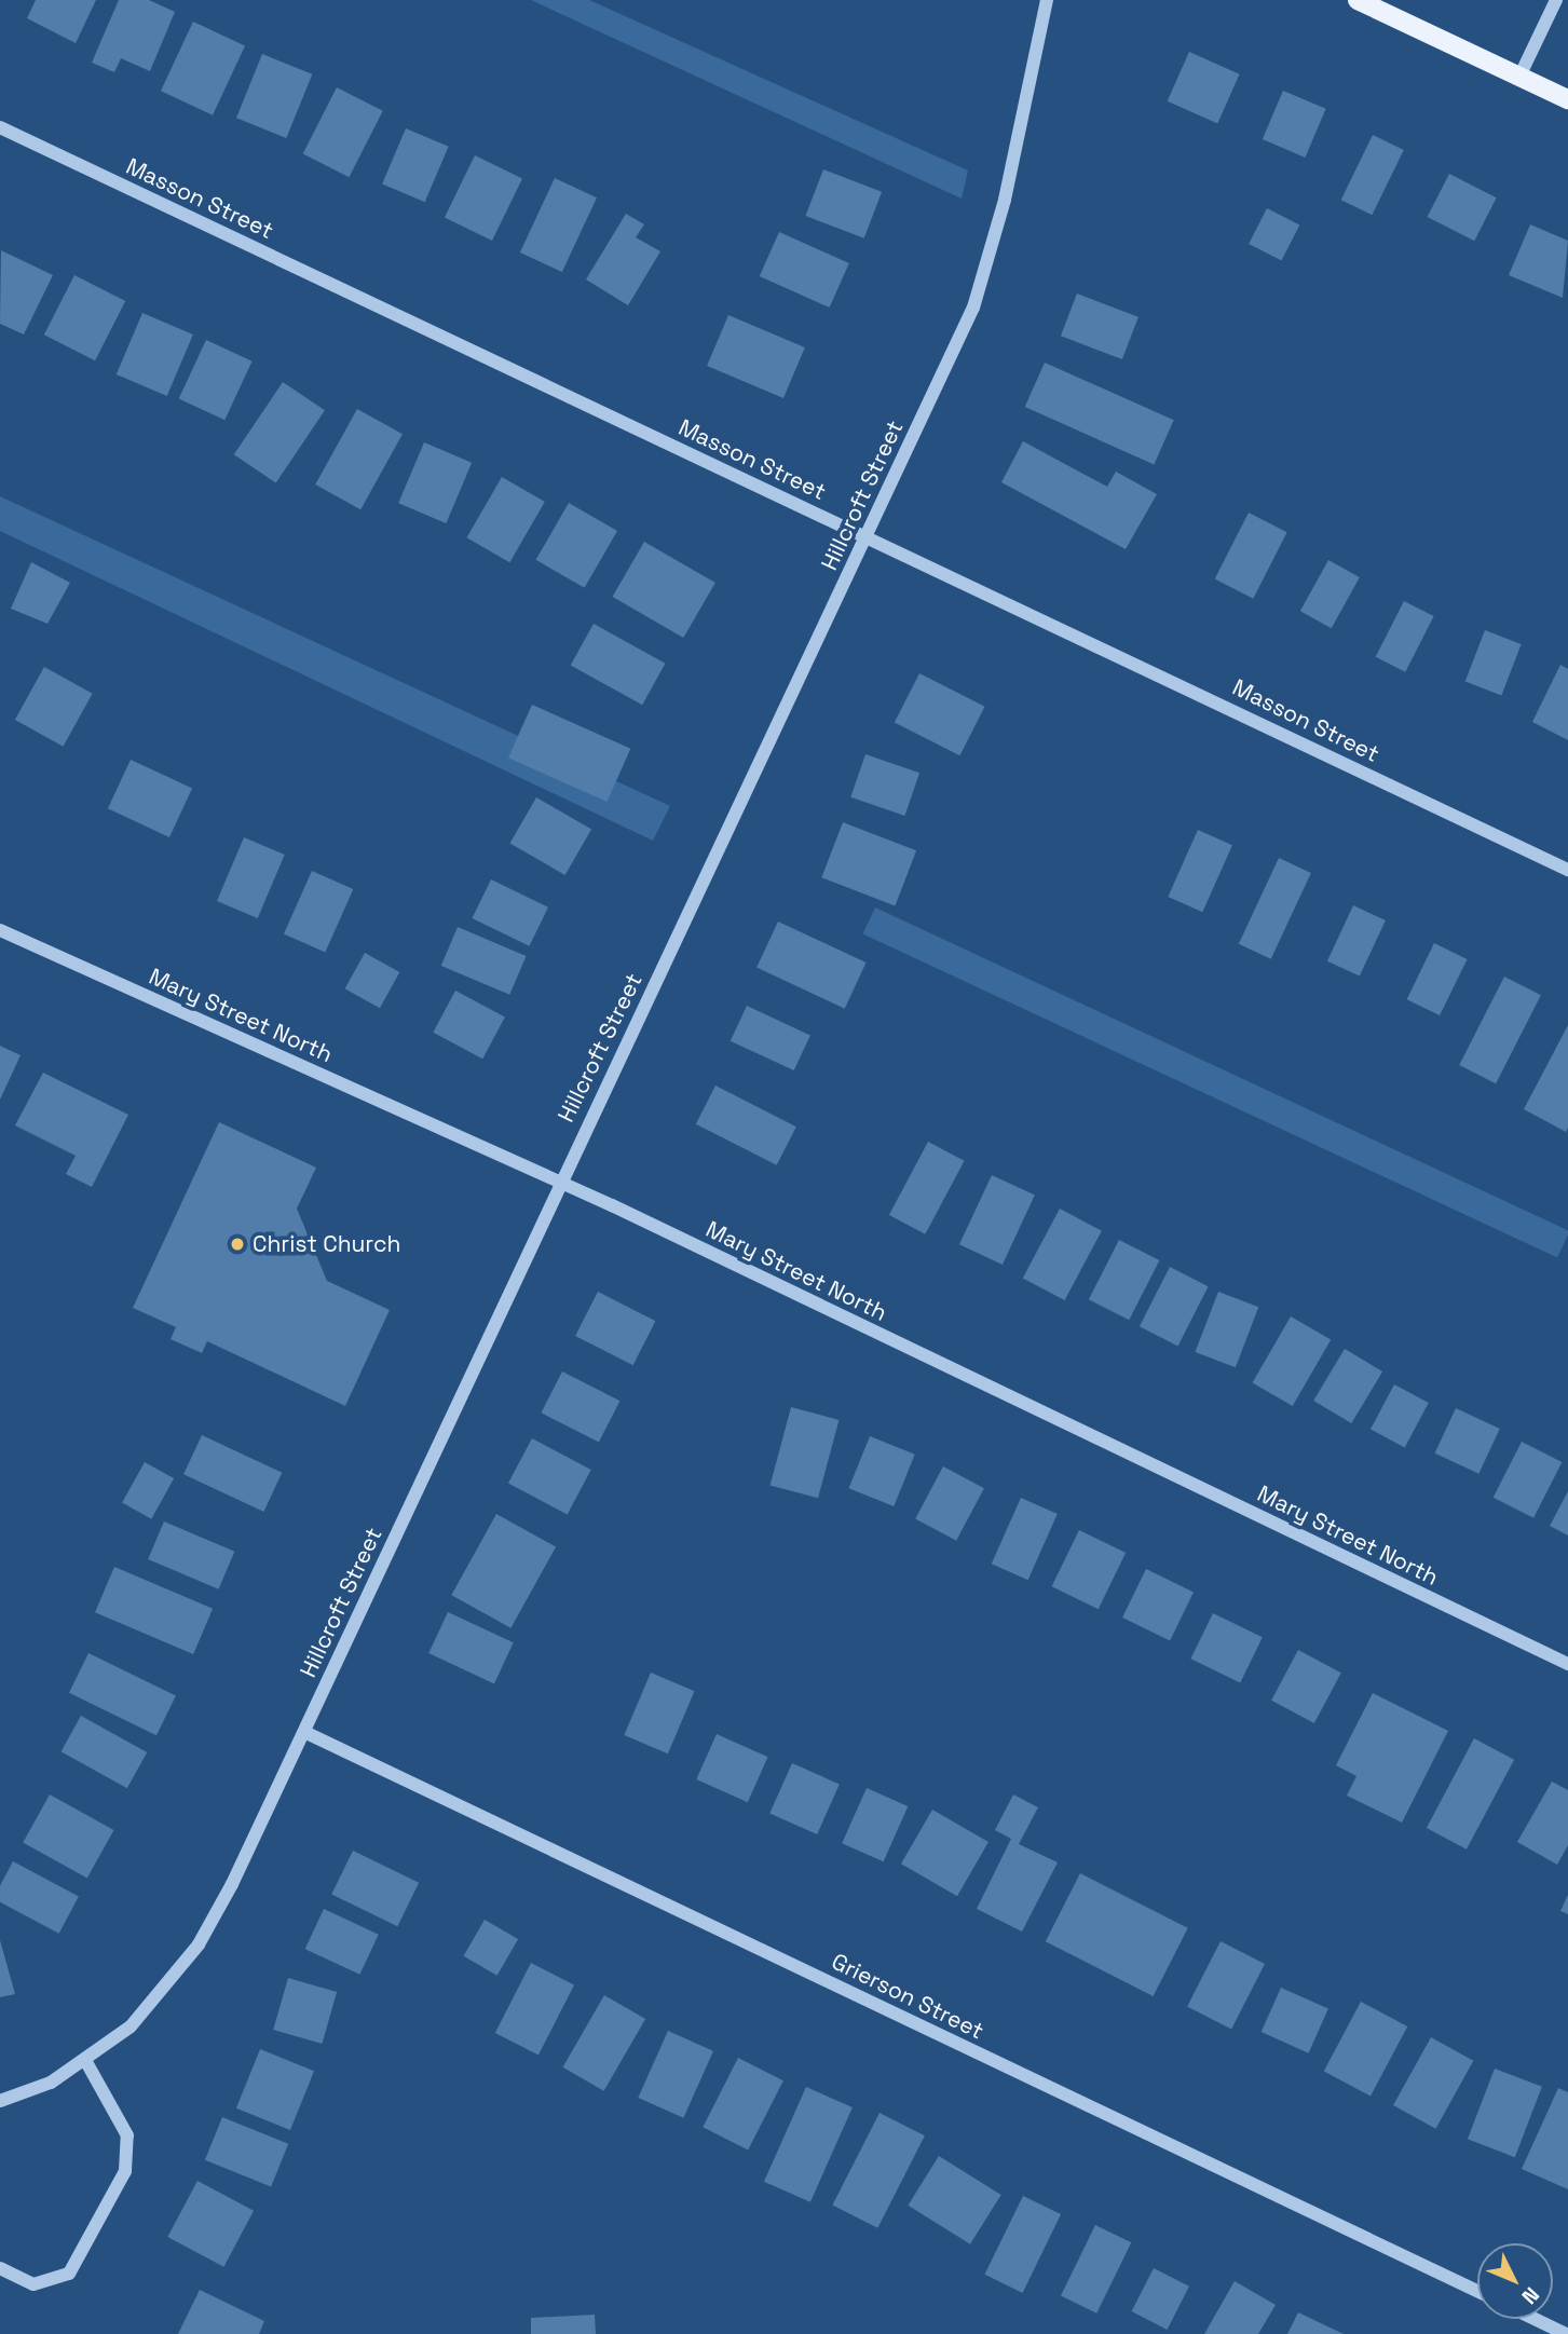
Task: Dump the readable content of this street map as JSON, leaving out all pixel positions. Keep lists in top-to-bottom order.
{
  "streets": {
    "street": [
      "Masson Street",
      "Hillcroft Street",
      "Mary Street North",
      "Grierson Street"
    ]
  },
  "crossings": [
    ["Masson Street", "Hillcroft Street"],
    ["Hillcroft Street", "Mary Street North"],
    ["Hillcroft Street", "Grierson Street"]
  ],
  "places": ["Christ Church"],
  "north": "bottom right"
}
